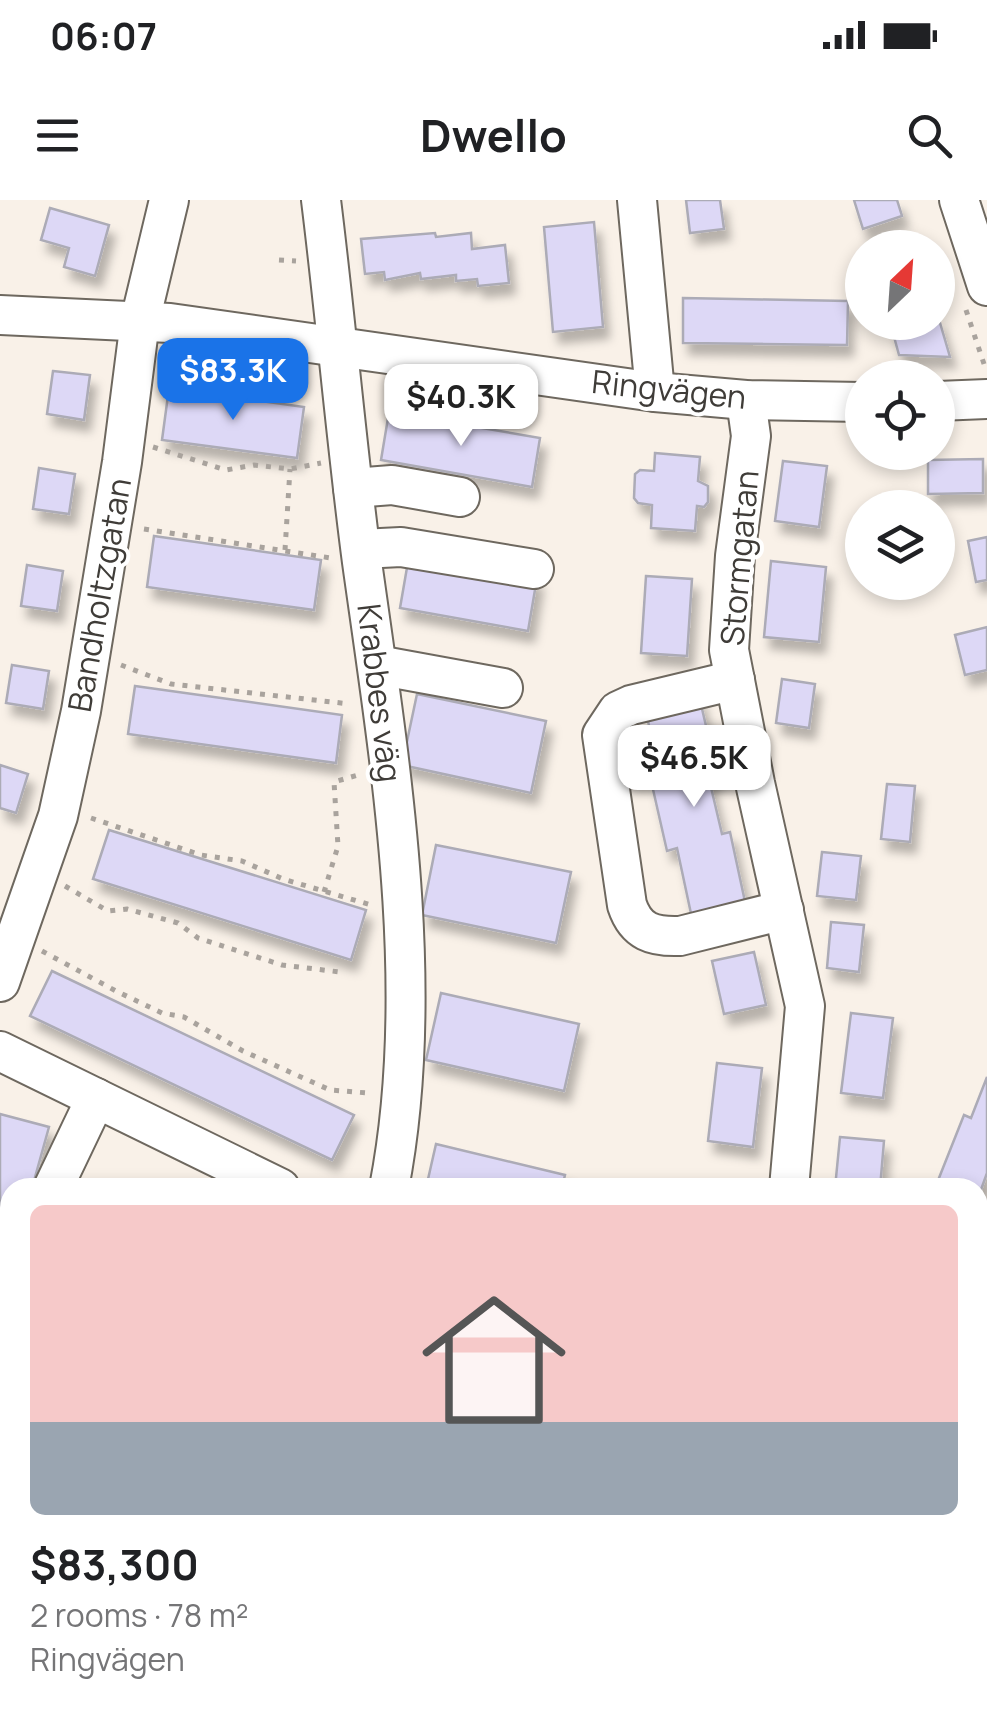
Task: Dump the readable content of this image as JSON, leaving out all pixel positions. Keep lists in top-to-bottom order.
{
  "streets": {
    "street": [
      "Ringvägen",
      "Stormgatan",
      "Bandholtzgatan",
      "Krabbes väg"
    ]
  },
  "crossings": [
    ["Ringvägen", "Stormgatan"],
    ["Ringvägen", "Bandholtzgatan"],
    ["Ringvägen", "Krabbes väg"]
  ],
  "north": "top right",
  "page": {
    "status": "06:07",
    "header": "Dwello",
    "price": ["$83.3K", "$40.3K", "$46.5K"],
    "list": [
      {
        "name": "$83,300",
        "note": "2 rooms · 78 m² · Ringvägen"
      }
    ]
  }
}
